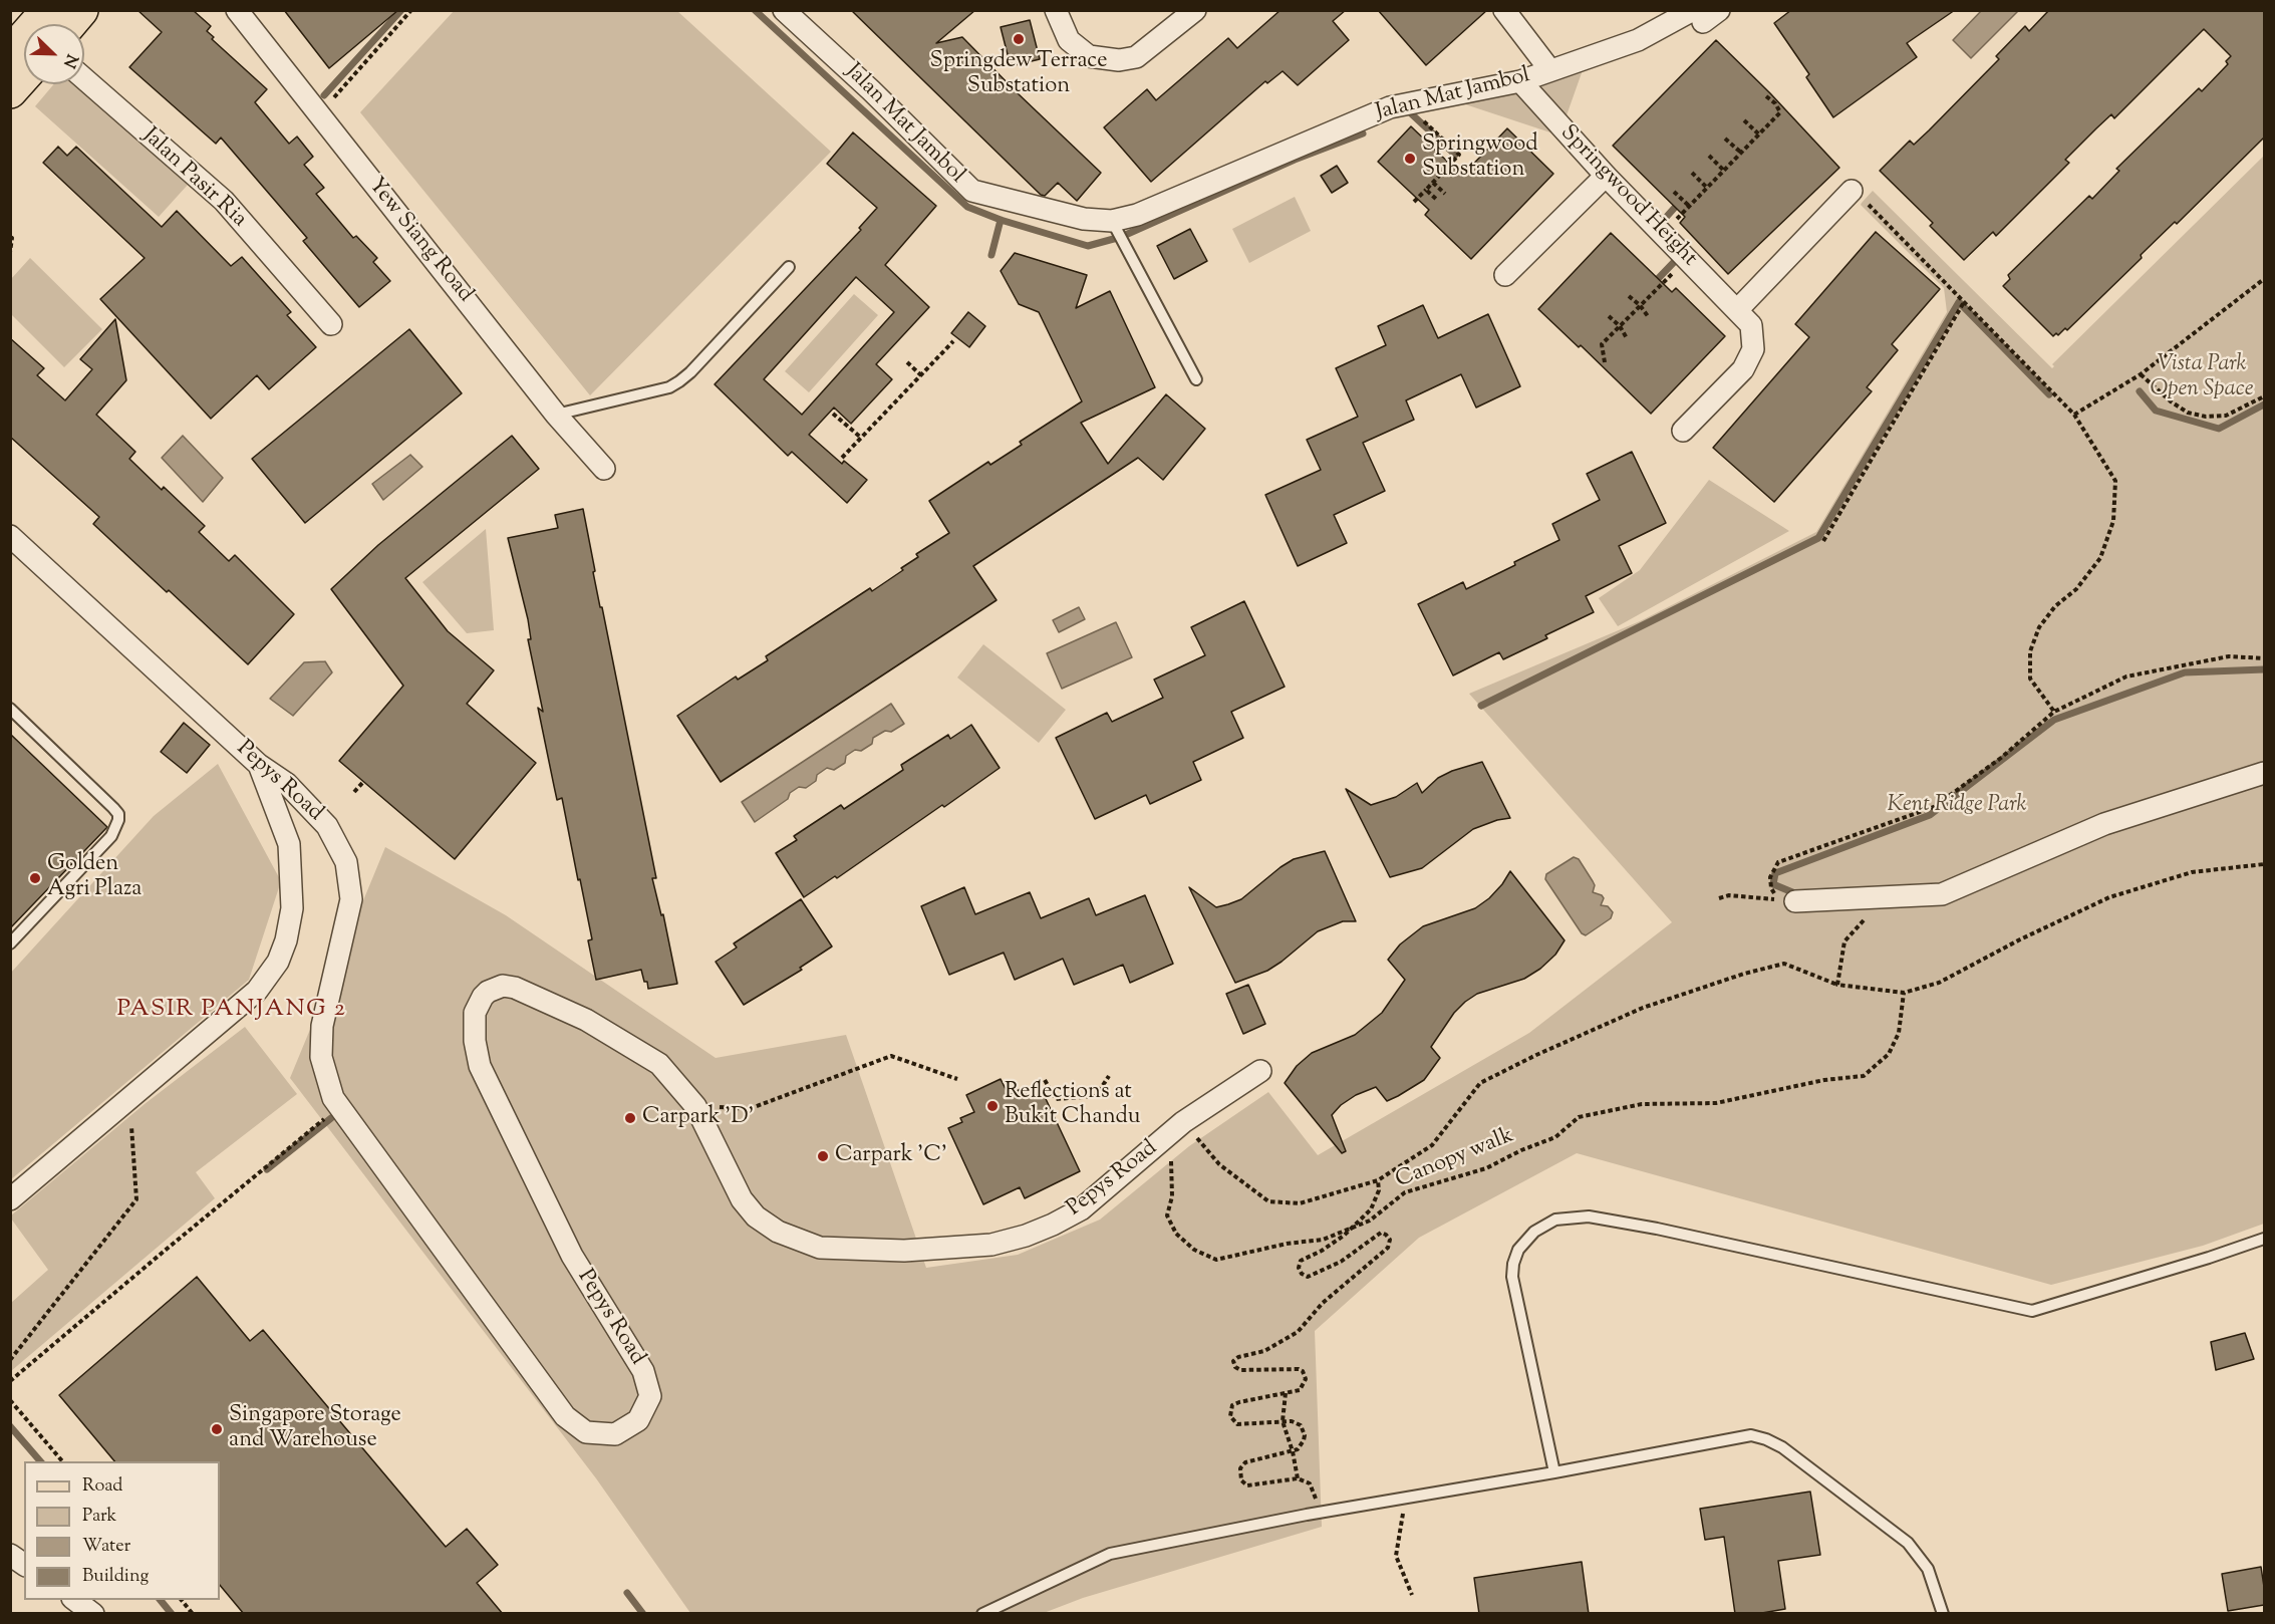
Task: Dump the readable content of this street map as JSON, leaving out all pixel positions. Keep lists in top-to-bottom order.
{
  "streets": {
    "street": [
      "Jalan Mat Jambol",
      "Jalan Pasir Ria",
      "Springwood Height",
      "Yew Siang Road",
      "Pepys Road"
    ],
    "path": ["Canopy walk"]
  },
  "crossings": [
    ["Jalan Mat Jambol", "Springwood Height"],
    ["Pepys Road", "Canopy walk"]
  ],
  "districts": ["PASIR PANJANG 2"],
  "parks": ["Vista Park Open Space", "Kent Ridge Park"],
  "places": [
    "Springdew Terrace Substation",
    "Springwood Substation",
    "Golden Agri Plaza",
    "Reflections at Bukit Chandu",
    "Carpark 'D'",
    "Carpark 'C'",
    "Singapore Storage and Warehouse"
  ],
  "legend": [
    "Road",
    "Park",
    "Water",
    "Building"
  ],
  "north": "bottom right"
}
